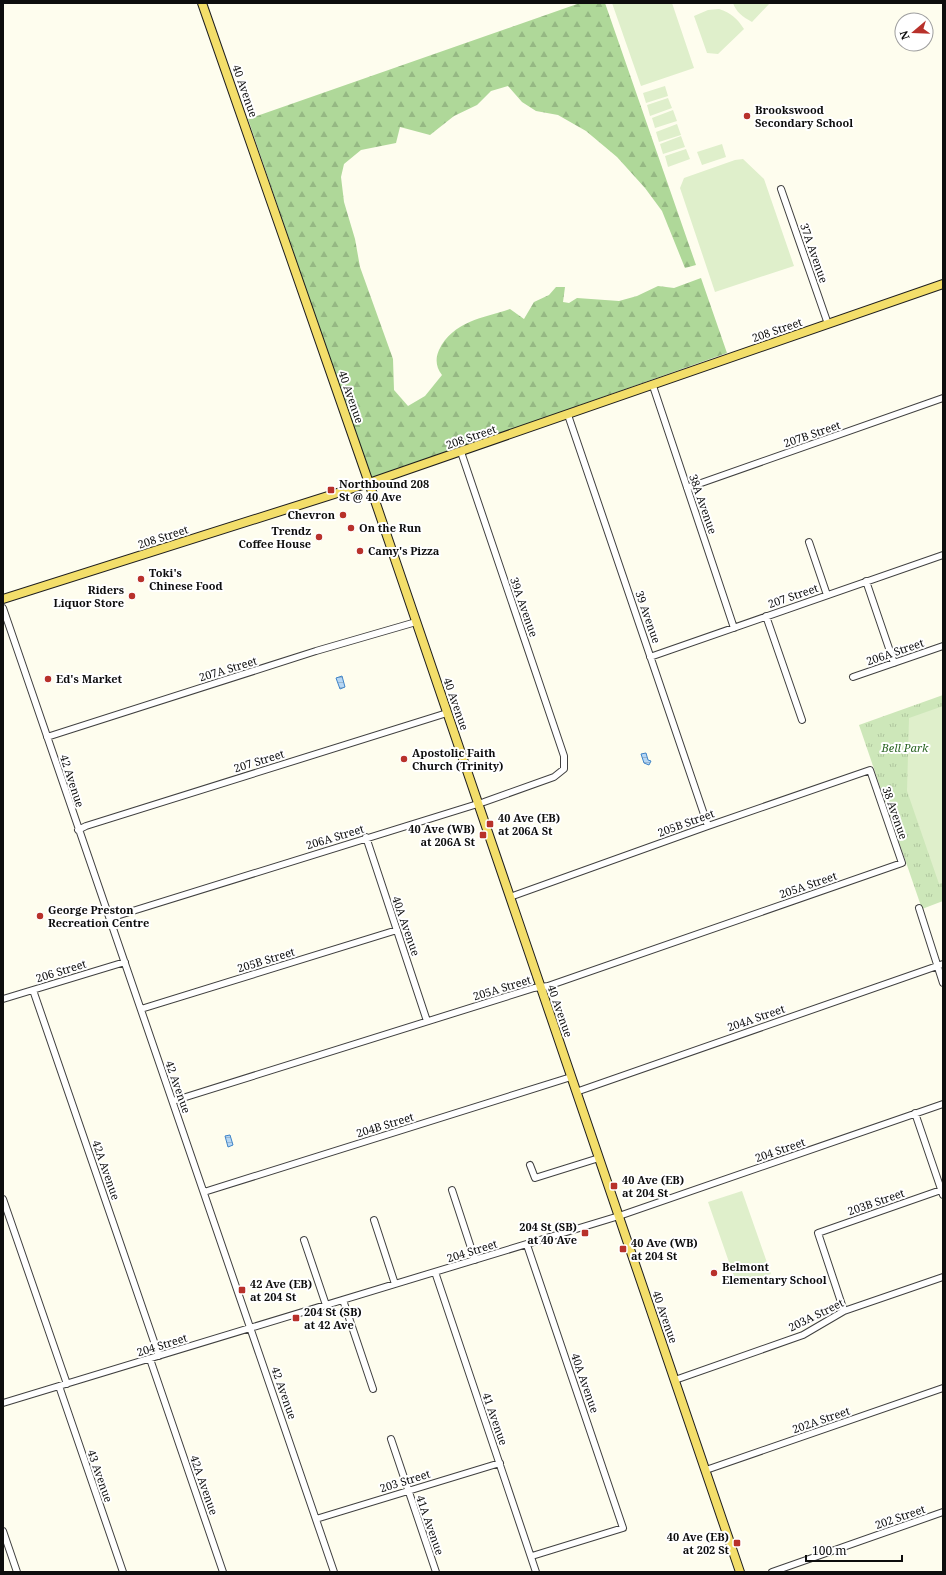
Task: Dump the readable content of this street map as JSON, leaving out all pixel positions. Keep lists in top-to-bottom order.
{
  "streets": {
    "main road": ["40 Avenue", "208 Street"],
    "street": [
      "37A Avenue",
      "207B Street",
      "38A Avenue",
      "207 Street",
      "39A Avenue",
      "39 Avenue",
      "206A Street",
      "207A Street",
      "42 Avenue",
      "38 Avenue",
      "205B Street",
      "205A Street",
      "40A Avenue",
      "206 Street",
      "204A Street",
      "204B Street",
      "204 Street",
      "42A Avenue",
      "203B Street",
      "203A Street",
      "41 Avenue",
      "202A Street",
      "43 Avenue",
      "203 Street",
      "202 Street",
      "41A Avenue"
    ]
  },
  "crossings": [
    ["40 Avenue", "208 Street"],
    ["40 Avenue", "207 Street"],
    ["40 Avenue", "206A Street"],
    ["40 Avenue", "207A Street"],
    ["40 Avenue", "205B Street"],
    ["40 Avenue", "205A Street"],
    ["40 Avenue", "204A Street"],
    ["40 Avenue", "204B Street"],
    ["40 Avenue", "204 Street"],
    ["40 Avenue", "203A Street"],
    ["40 Avenue", "202A Street"],
    ["37A Avenue", "208 Street"],
    ["208 Street", "38A Avenue"],
    ["208 Street", "39A Avenue"],
    ["208 Street", "39 Avenue"],
    ["207B Street", "38A Avenue"],
    ["38A Avenue", "207 Street"],
    ["207 Street", "39 Avenue"],
    ["207 Street", "42 Avenue"],
    ["39A Avenue", "206A Street"],
    ["39 Avenue", "205B Street"],
    ["206A Street", "42 Avenue"],
    ["206A Street", "40A Avenue"],
    ["207A Street", "42 Avenue"],
    ["42 Avenue", "205B Street"],
    ["42 Avenue", "205A Street"],
    ["42 Avenue", "206 Street"],
    ["42 Avenue", "204B Street"],
    ["42 Avenue", "204 Street"],
    ["42 Avenue", "203 Street"],
    ["38 Avenue", "205B Street"],
    ["38 Avenue", "205A Street"],
    ["205B Street", "40A Avenue"],
    ["205A Street", "40A Avenue"],
    ["40A Avenue", "204 Street"],
    ["40A Avenue", "41 Avenue"],
    ["206 Street", "42A Avenue"],
    ["204 Street", "42A Avenue"],
    ["204 Street", "41 Avenue"],
    ["204 Street", "43 Avenue"],
    ["203B Street", "203A Street"],
    ["41 Avenue", "203 Street"],
    ["203 Street", "41A Avenue"]
  ],
  "parks": ["Bell Park"],
  "places": {
    "other": [
      "Brookswood Secondary School",
      "Chevron",
      "On the Run",
      "Trendz Coffee House",
      "Camy's Pizza",
      "Toki's Chinese Food",
      "Riders Liquor Store",
      "Ed's Market",
      "Apostolic Faith Church (Trinity)",
      "George Preston Recreation Centre",
      "Belmont Elementary School"
    ],
    "transit": [
      "Northbound 208 St @ 40 Ave",
      "40 Ave (EB) at 206A St",
      "40 Ave (WB) at 206A St",
      "40 Ave (EB) at 204 St",
      "204 St (SB) at 40 Ave",
      "40 Ave (WB) at 204 St",
      "42 Ave (EB) at 204 St",
      "204 St (SB) at 42 Ave",
      "40 Ave (EB) at 202 St"
    ]
  },
  "scale_bar": "100 m",
  "north": "left"
}
